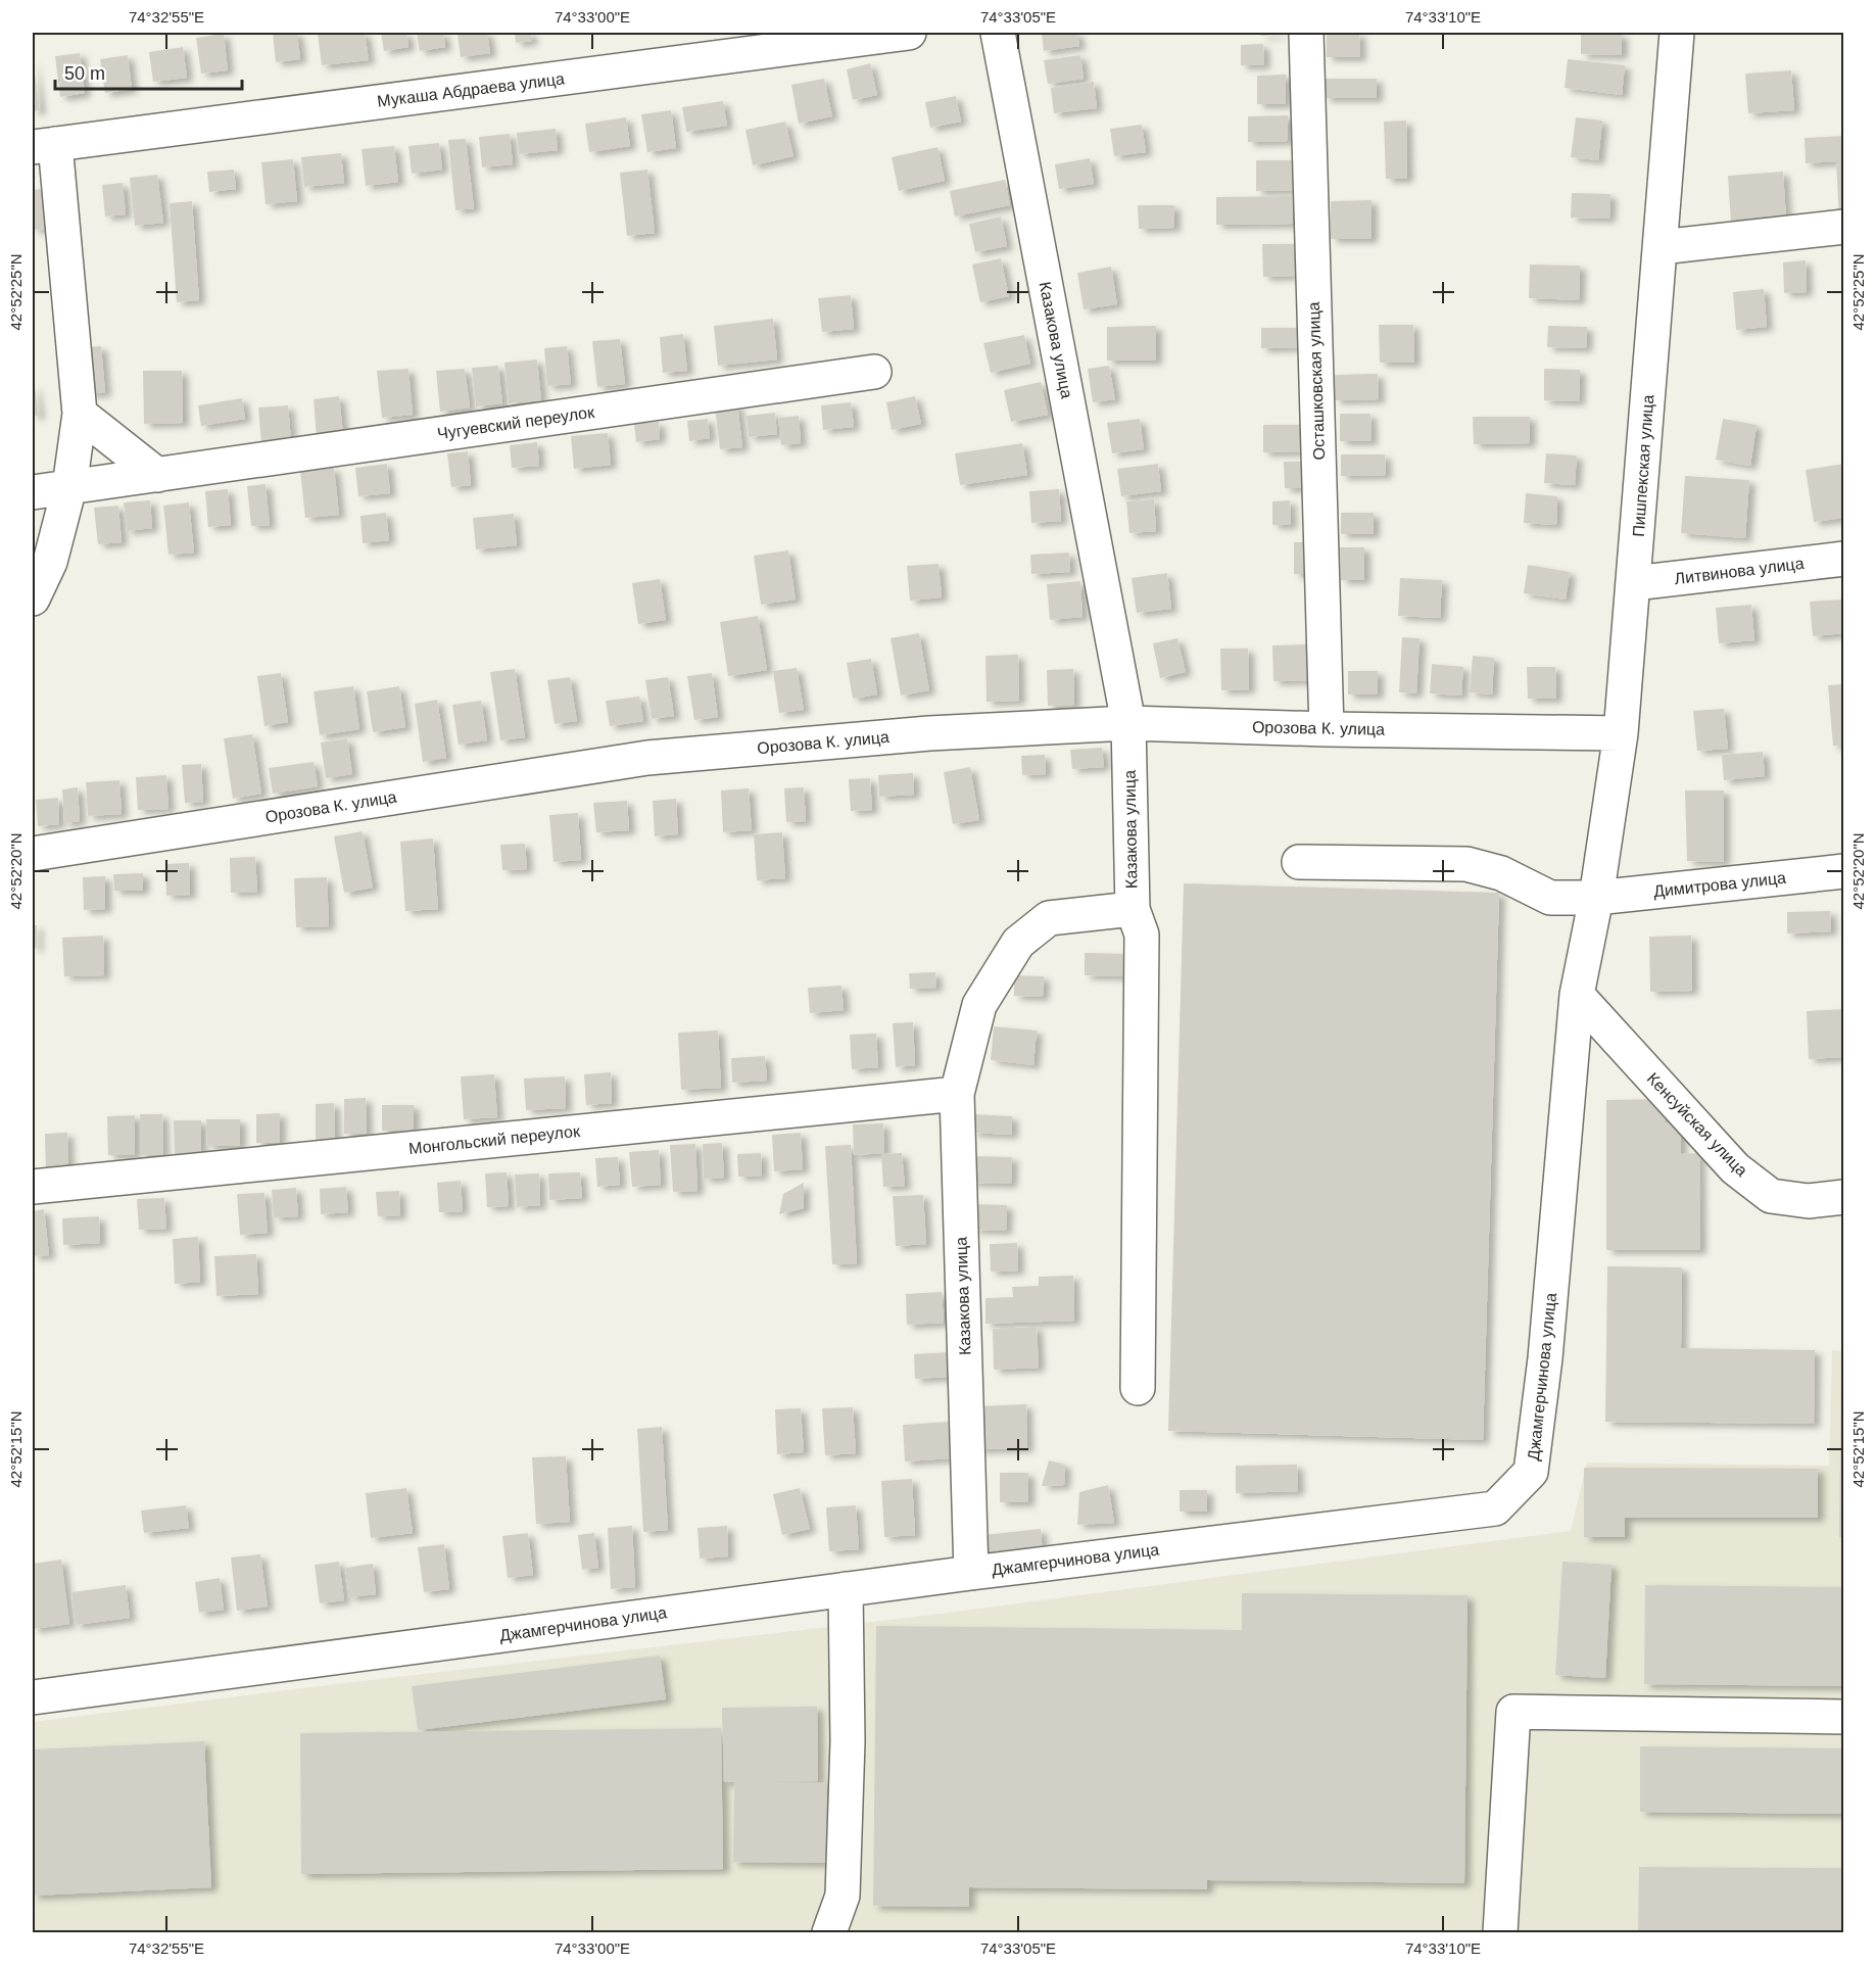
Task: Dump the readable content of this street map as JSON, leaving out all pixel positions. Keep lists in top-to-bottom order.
{
  "streets": {
    "street": [
      "Мукаша Абдраева улица",
      "Казакова улица",
      "Осташковская улица",
      "Чугуевский переулок",
      "Пишпекская улица",
      "Литвинова улица",
      "Орозова К. улица",
      "Димитрова улица",
      "Кенсуйская улица",
      "Монгольский переулок",
      "Джамгерчинова улица"
    ]
  },
  "crossings": [
    ["Казакова улица", "Орозова К. улица"],
    ["Казакова улица", "Монгольский переулок"],
    ["Казакова улица", "Джамгерчинова улица"],
    ["Осташковская улица", "Орозова К. улица"],
    ["Пишпекская улица", "Литвинова улица"],
    ["Пишпекская улица", "Орозова К. улица"],
    ["Пишпекская улица", "Димитрова улица"],
    ["Пишпекская улица", "Джамгерчинова улица"],
    ["Димитрова улица", "Джамгерчинова улица"],
    ["Кенсуйская улица", "Джамгерчинова улица"]
  ],
  "scale_bar": "50 m",
  "coordinates": [
    "74°32'55\"E",
    "74°33'00\"E",
    "74°33'05\"E",
    "74°33'10\"E",
    "42°52'25\"N",
    "42°52'20\"N",
    "42°52'15\"N"
  ]
}
